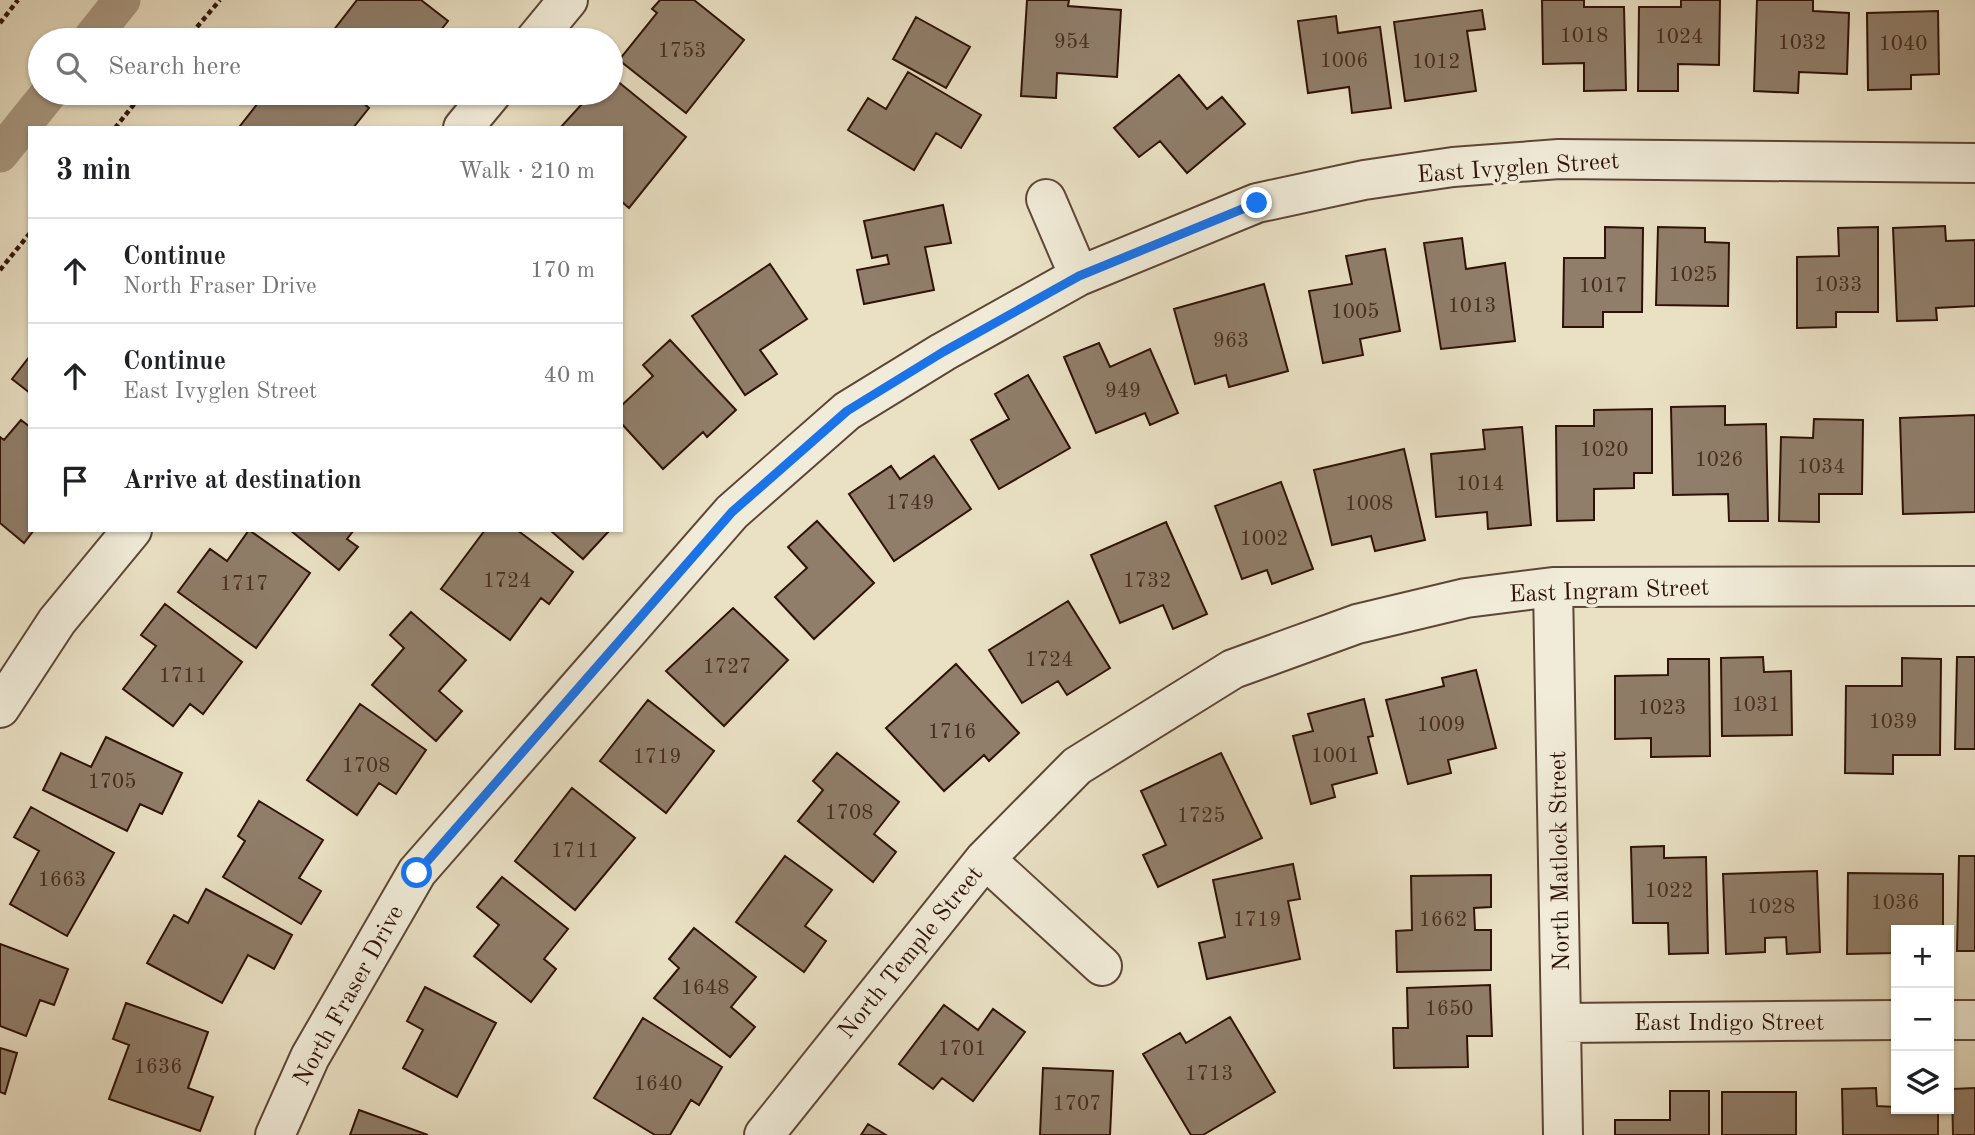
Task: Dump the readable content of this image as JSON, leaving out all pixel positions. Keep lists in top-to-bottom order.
{
  "streets": {
    "street": [
      "East Ivyglen Street",
      "East Ingram Street",
      "North Matlock Street",
      "North Temple Street",
      "North Fraser Drive",
      "East Indigo Street"
    ]
  },
  "crossings": [
    ["East Ivyglen Street", "North Fraser Drive"],
    ["East Ingram Street", "North Matlock Street"],
    ["East Ingram Street", "North Temple Street"],
    ["North Matlock Street", "East Indigo Street"]
  ],
  "house_numbers": [
    "1018",
    "1024",
    "954",
    "1032",
    "1040",
    "1753",
    "1006",
    "1012",
    "1025",
    "1033",
    "1017",
    "1013",
    "1005",
    "963",
    "949",
    "1020",
    "1026",
    "1034",
    "1014",
    "1749",
    "1008",
    "1002",
    "1724",
    "1732",
    "1717",
    "1724",
    "1727",
    "1711",
    "1031",
    "1023",
    "1039",
    "1009",
    "1716",
    "1001",
    "1719",
    "1708",
    "1705",
    "1708",
    "1725",
    "1711",
    "1663",
    "1022",
    "1036",
    "1028",
    "1719",
    "1662",
    "1648",
    "1650",
    "1701",
    "1636",
    "1713",
    "1640",
    "1707"
  ],
  "page": {
    "search": "Search here",
    "heading": ["3 min", "Walk · 210 m"],
    "list": [
      ["Continue", "North Fraser Drive", "170 m"],
      ["Continue", "East Ivyglen Street", "40 m"],
      "Arrive at destination"
    ],
    "map_buttons": ["+", "−"]
  }
}
